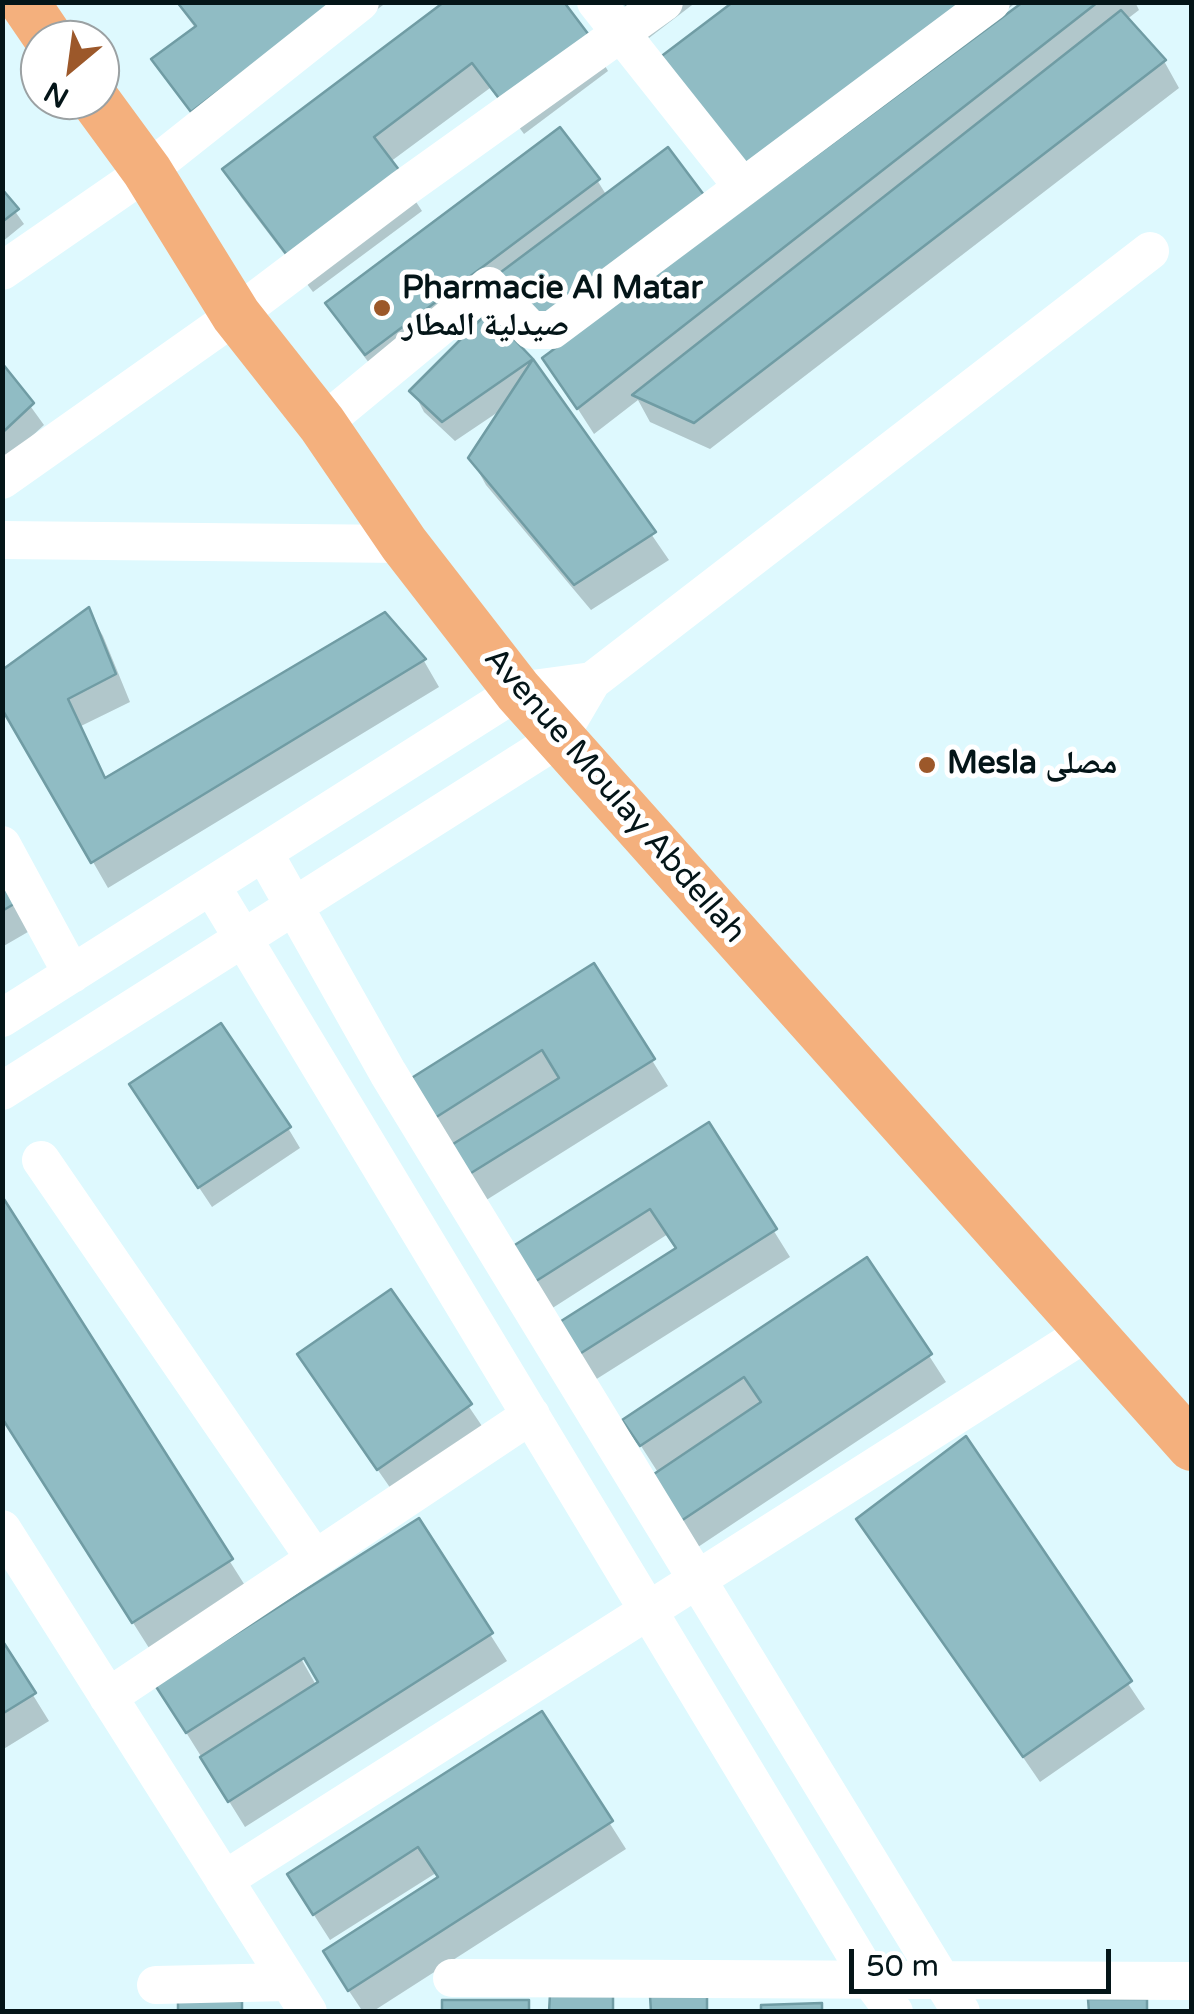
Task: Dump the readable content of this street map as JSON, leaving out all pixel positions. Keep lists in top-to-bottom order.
{
  "streets": {
    "main road": ["Avenue Moulay Abdellah"]
  },
  "places": ["Pharmacie Al Matar صيدلية المطار", "Mesla مصلى"],
  "scale_bar": "50 m",
  "north": "bottom left"
}
